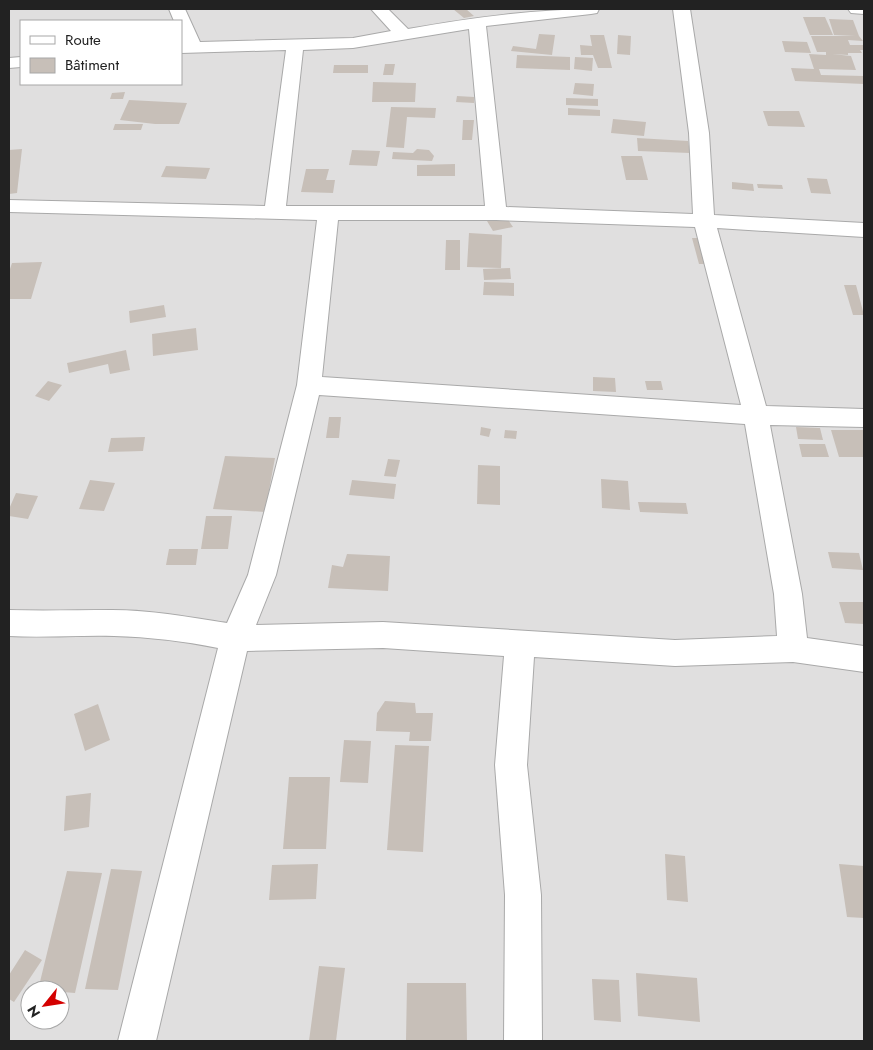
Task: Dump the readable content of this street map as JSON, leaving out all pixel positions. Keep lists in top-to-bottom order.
{
  "legend": ["Route", "Bâtiment"],
  "north": "bottom left"
}
